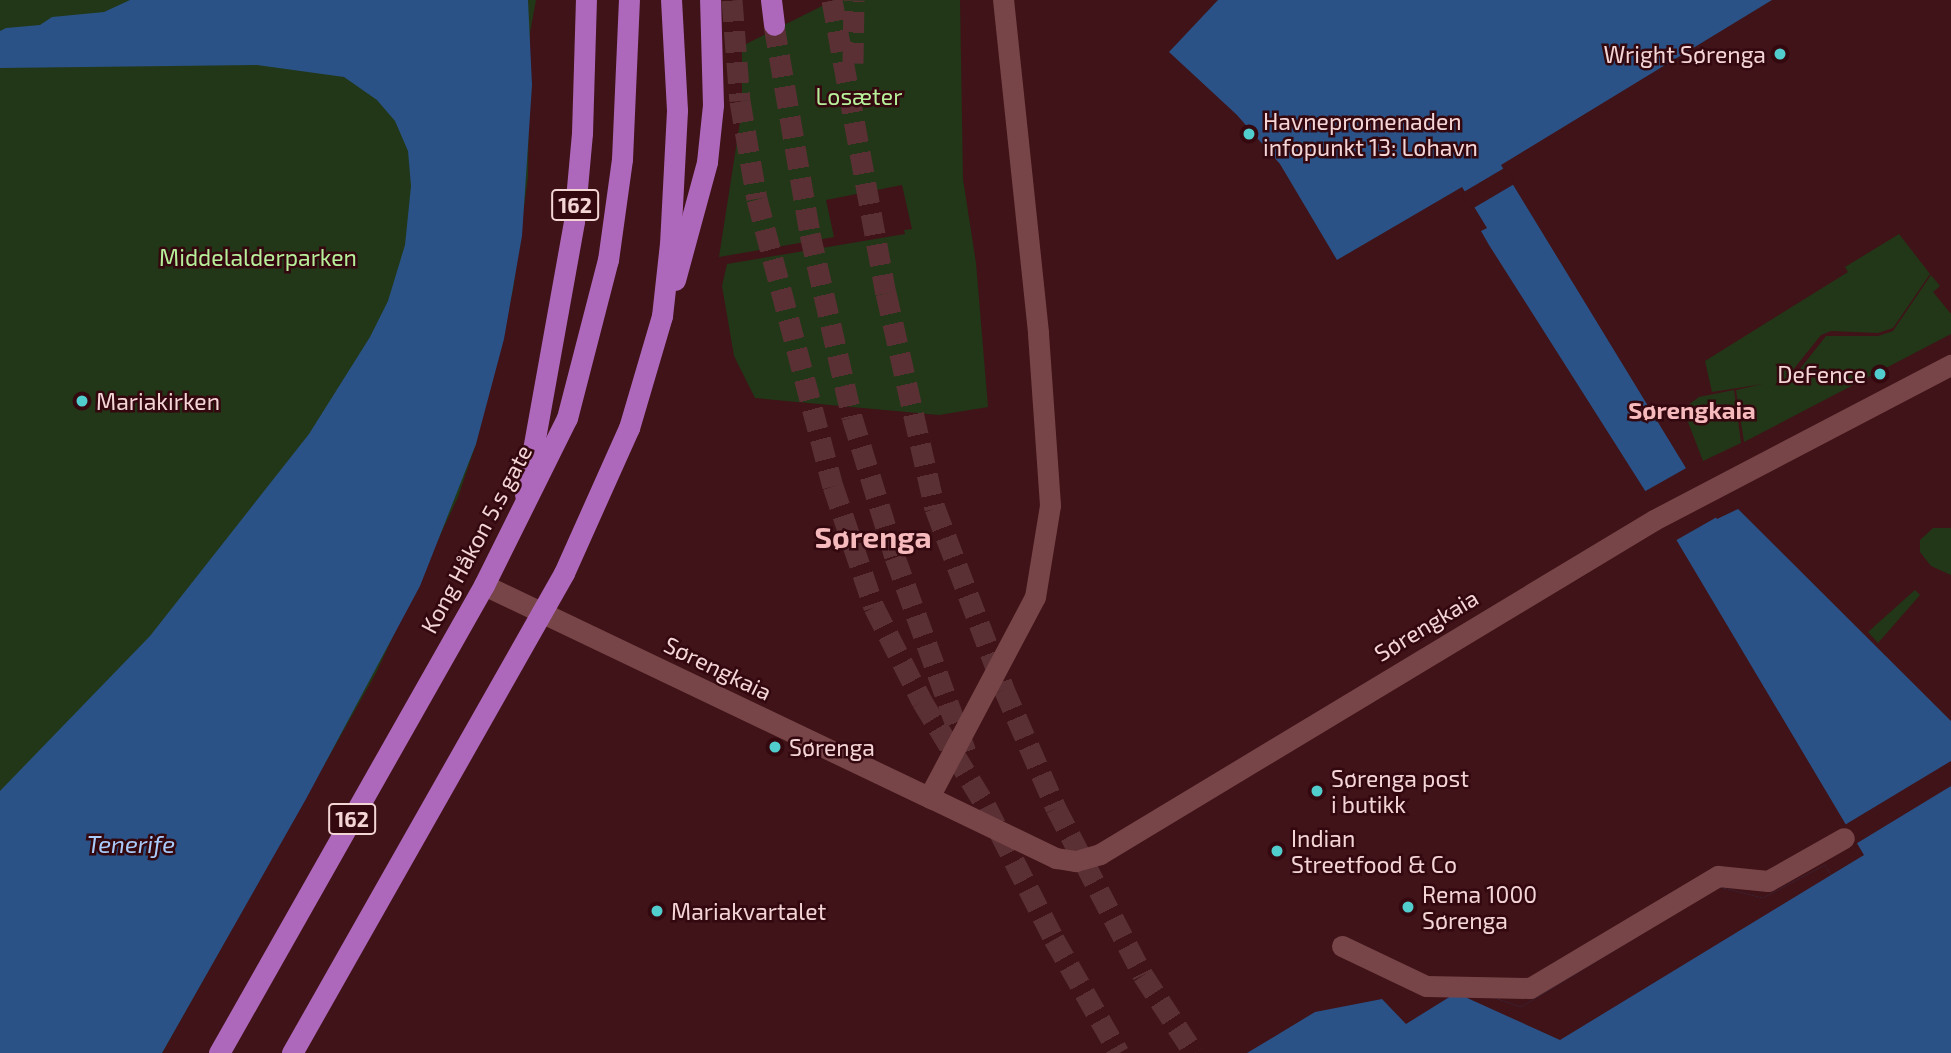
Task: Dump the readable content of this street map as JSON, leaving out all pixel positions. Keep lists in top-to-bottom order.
{
  "streets": {
    "highway": ["162", "Kong Håkon 5.s gate"],
    "street": ["Sørengkaia"]
  },
  "crossings": [
    ["162", "Kong Håkon 5.s gate"],
    ["162", "Sørengkaia"],
    ["Kong Håkon 5.s gate", "Sørengkaia"]
  ],
  "districts": ["Sørengkaia", "Sørenga"],
  "water": ["Tenerife"],
  "parks": ["Losæter", "Middelalderparken"],
  "places": [
    "Wright Sørenga",
    "Havnepromenaden infopunkt 13: Lohavn",
    "DeFence",
    "Mariakirken",
    "Sørenga",
    "Sørenga post i butikk",
    "Indian Streetfood & Co",
    "Rema 1000 Sørenga",
    "Mariakvartalet"
  ]
}
